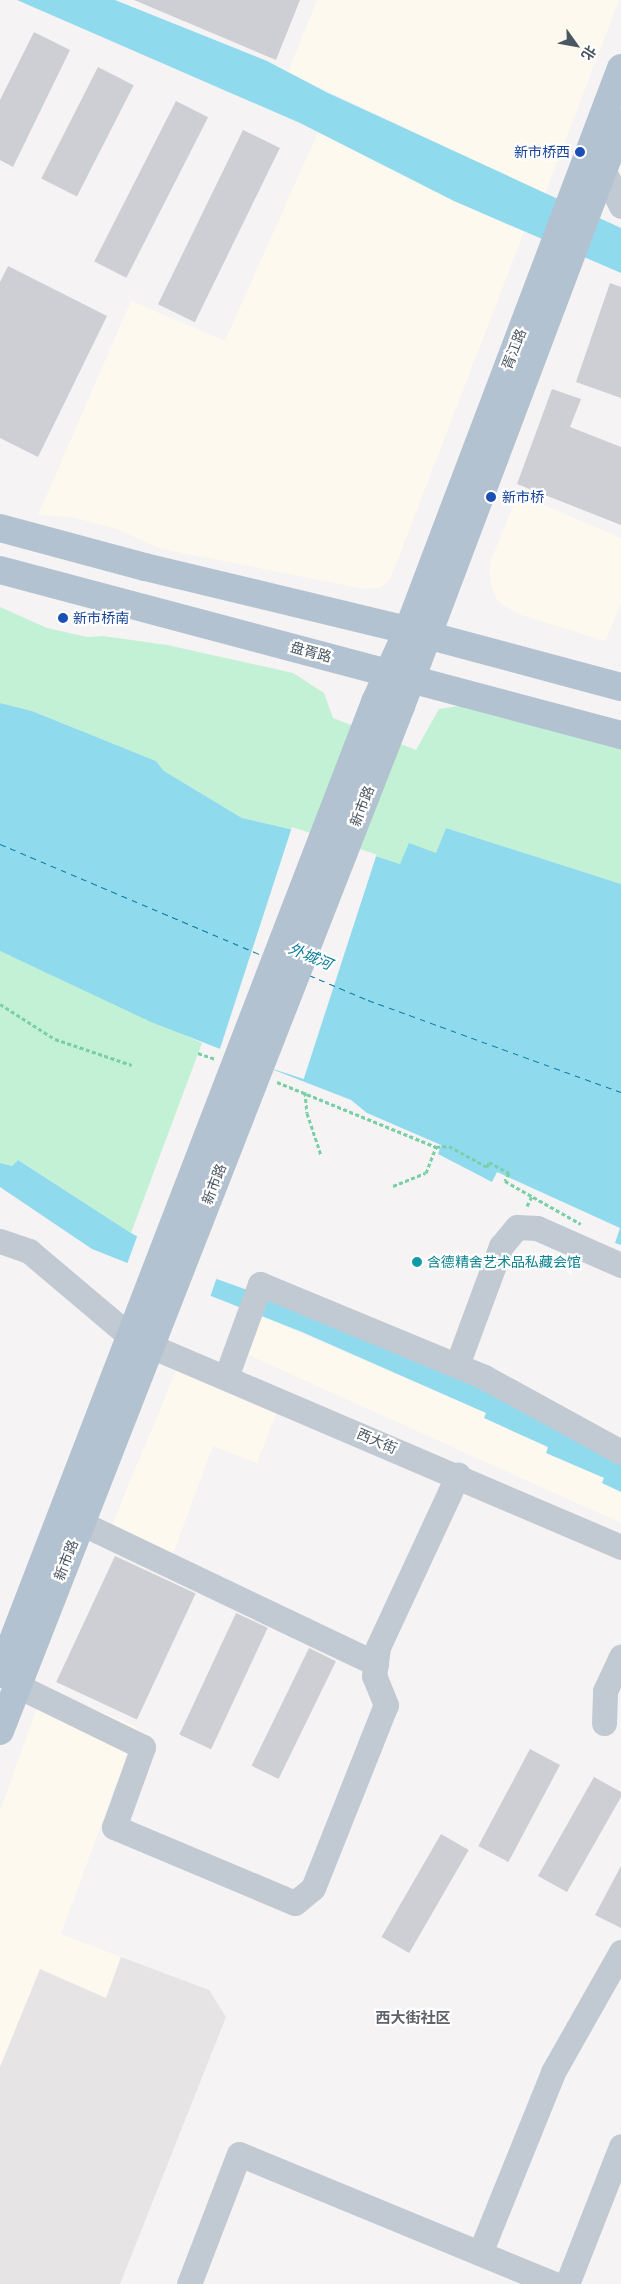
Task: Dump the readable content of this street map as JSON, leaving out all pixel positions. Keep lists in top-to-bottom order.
{
  "streets": {
    "main road": ["胥江路", "盘胥路", "新市路"],
    "street": ["西大街"]
  },
  "crossings": [
    ["胥江路", "新市路"],
    ["盘胥路", "新市路"],
    ["新市路", "西大街"]
  ],
  "districts": ["西大街社区"],
  "water": ["外城河"],
  "places": [
    "新市桥西",
    "新市桥",
    "新市桥南",
    "含德精舍艺术品私藏会馆"
  ],
  "north": "bottom right"
}
